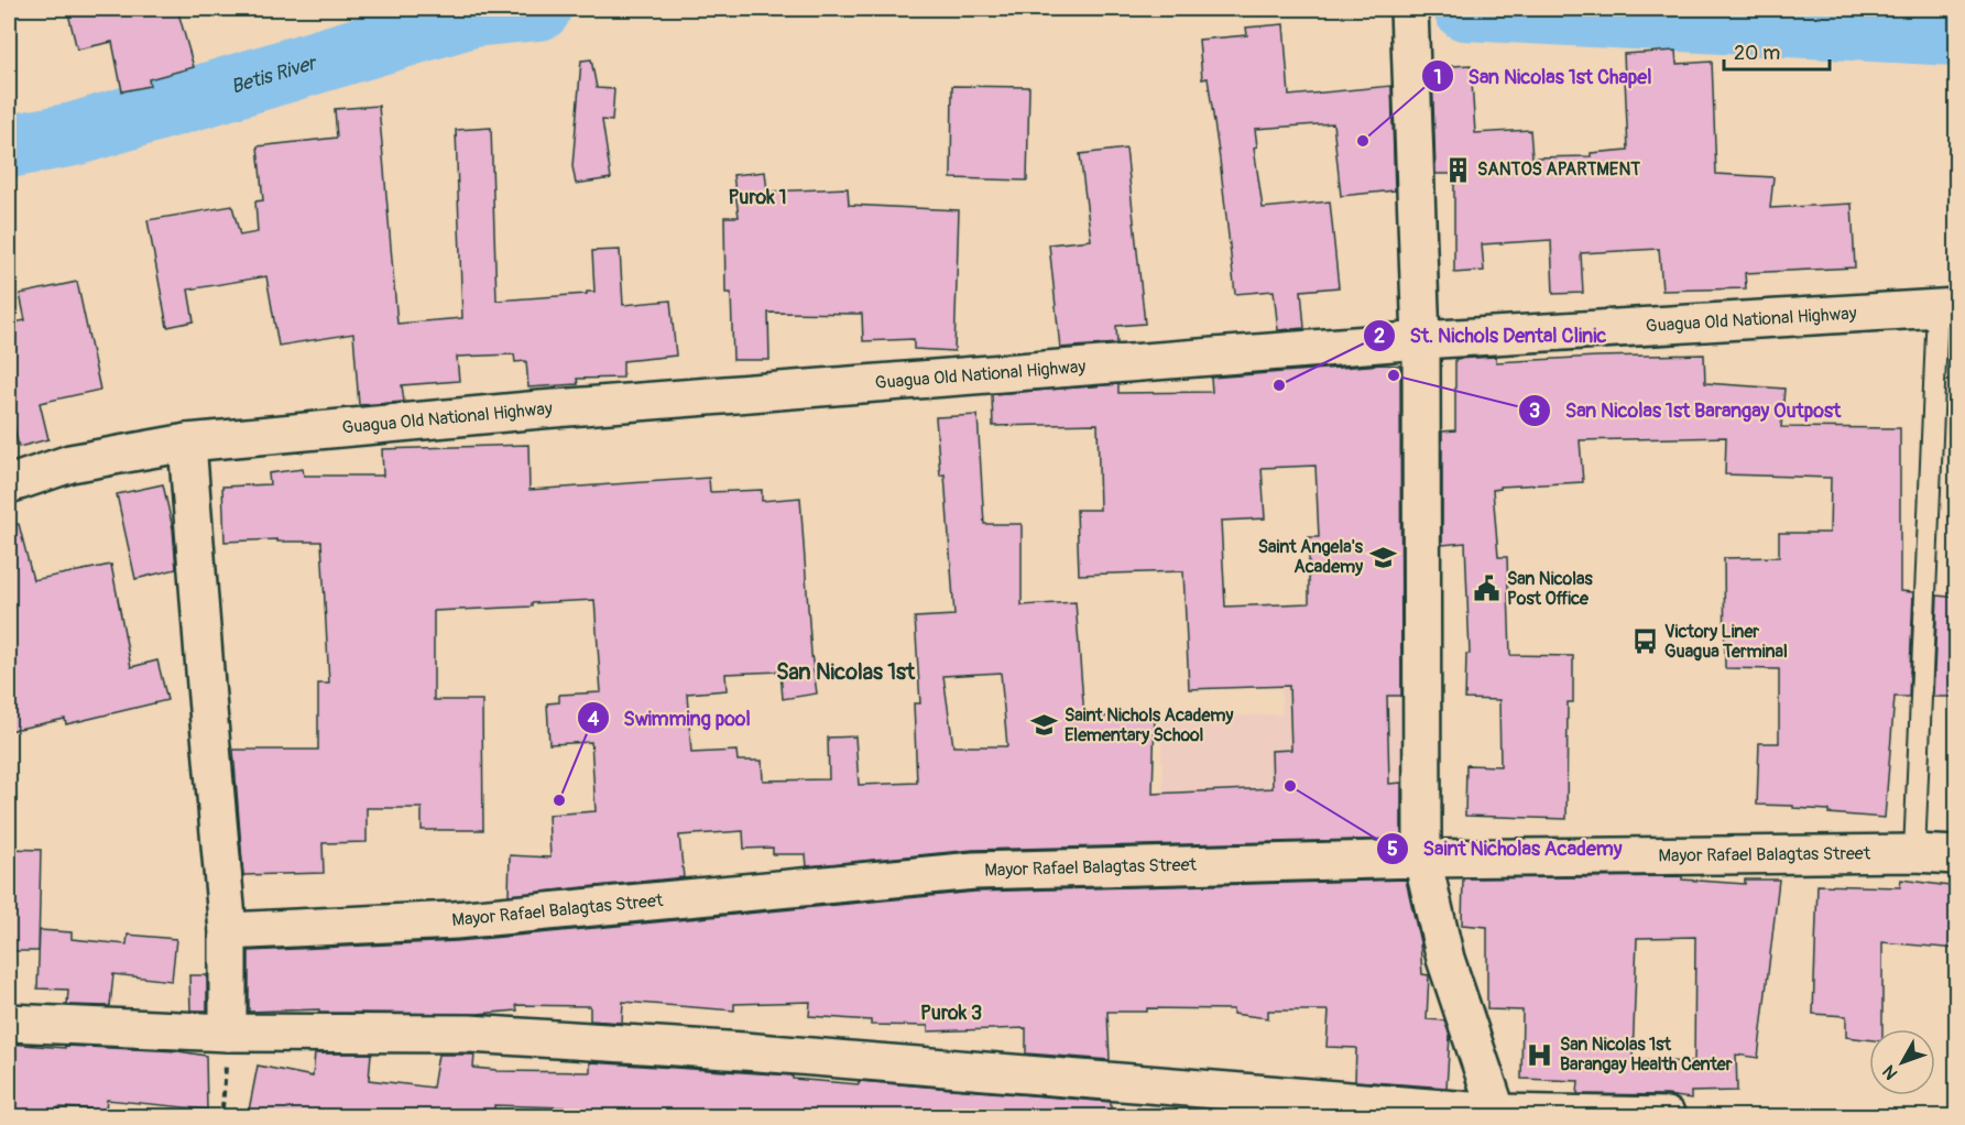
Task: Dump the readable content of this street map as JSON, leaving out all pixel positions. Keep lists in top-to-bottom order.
{
  "streets": {
    "street": ["Guagua Old National Highway", "Mayor Rafael Balagtas Street"]
  },
  "districts": ["Purok 1", "San Nicolas 1st", "Purok 3"],
  "water": ["Betis River"],
  "places": {
    "other": [
      "San Nicolas 1st Chapel",
      "San Nicolas 1st Barangay Outpost",
      "St. Nichols Dental Clinic",
      "Saint Nicholas Academy",
      "Swimming pool"
    ],
    "building": ["SANTOS APARTMENT"],
    "school or university": ["Saint Angela's Academy", "Saint Nichols Academy Elementary School"],
    "public building": ["San Nicolas Post Office"],
    "bus stop": ["Victory Liner Guagua Terminal"],
    "hospital": ["San Nicolas 1st Barangay Health Center"]
  },
  "scale_bar": "20 m",
  "north": "bottom left"
}
